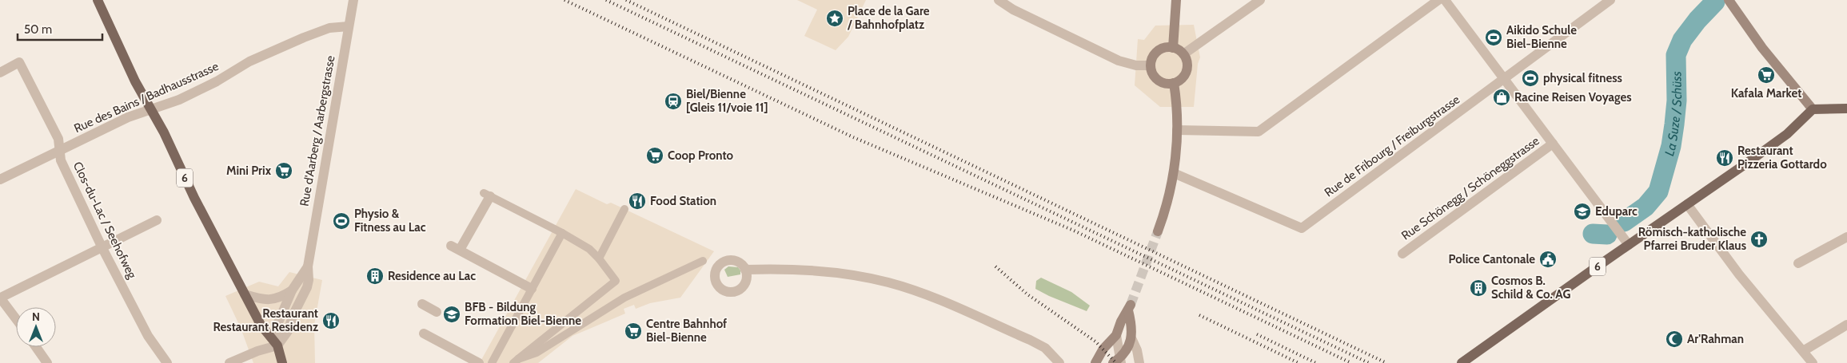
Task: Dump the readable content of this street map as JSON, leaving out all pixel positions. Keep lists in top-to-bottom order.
{
  "streets": {
    "main road": ["Rue d'Aarberg / Aarbergstrasse", "6"],
    "street": [
      "Rue des Bains / Badhausstrasse",
      "Rue de Fribourg / Freiburgstrasse",
      "Rue Schönegg / Schöneggstrasse",
      "Clos-du-Lac / Seehofweg"
    ]
  },
  "crossings": [
    ["Rue des Bains / Badhausstrasse", "Rue d'Aarberg / Aarbergstrasse"],
    ["Rue des Bains / Badhausstrasse", "6"],
    ["Rue des Bains / Badhausstrasse", "Clos-du-Lac / Seehofweg"],
    ["Rue d'Aarberg / Aarbergstrasse", "6"]
  ],
  "water": ["La Suze / Schüss"],
  "places": {
    "place": ["Place de la Gare / Bahnhofplatz"],
    "sports": ["Aikido Schule Biel-Bienne", "physical fitness", "Physio & Fitness au Lac"],
    "supermarket": [
      "Kafala Market",
      "Coop Pronto",
      "Mini Prix",
      "Centre Bahnhof Biel-Bienne"
    ],
    "shop": ["Racine Reisen Voyages"],
    "station": ["Biel/Bienne [Gleis 11/voie 11]"],
    "restaurant": ["Restaurant Pizzeria Gottardo", "Food Station", "Restaurant Restaurant Residenz"],
    "school or university": ["Eduparc", "BFB - Bildung Formation Biel-Bienne"],
    "church": ["Römisch-katholische Pfarrei Bruder Klaus"],
    "public building": ["Police Cantonale"],
    "building": ["Residence au Lac", "Cosmos B. Schild & Co. AG"],
    "mosque": ["Ar'Rahman"]
  },
  "scale_bar": "50 m",
  "north": "top"
}
